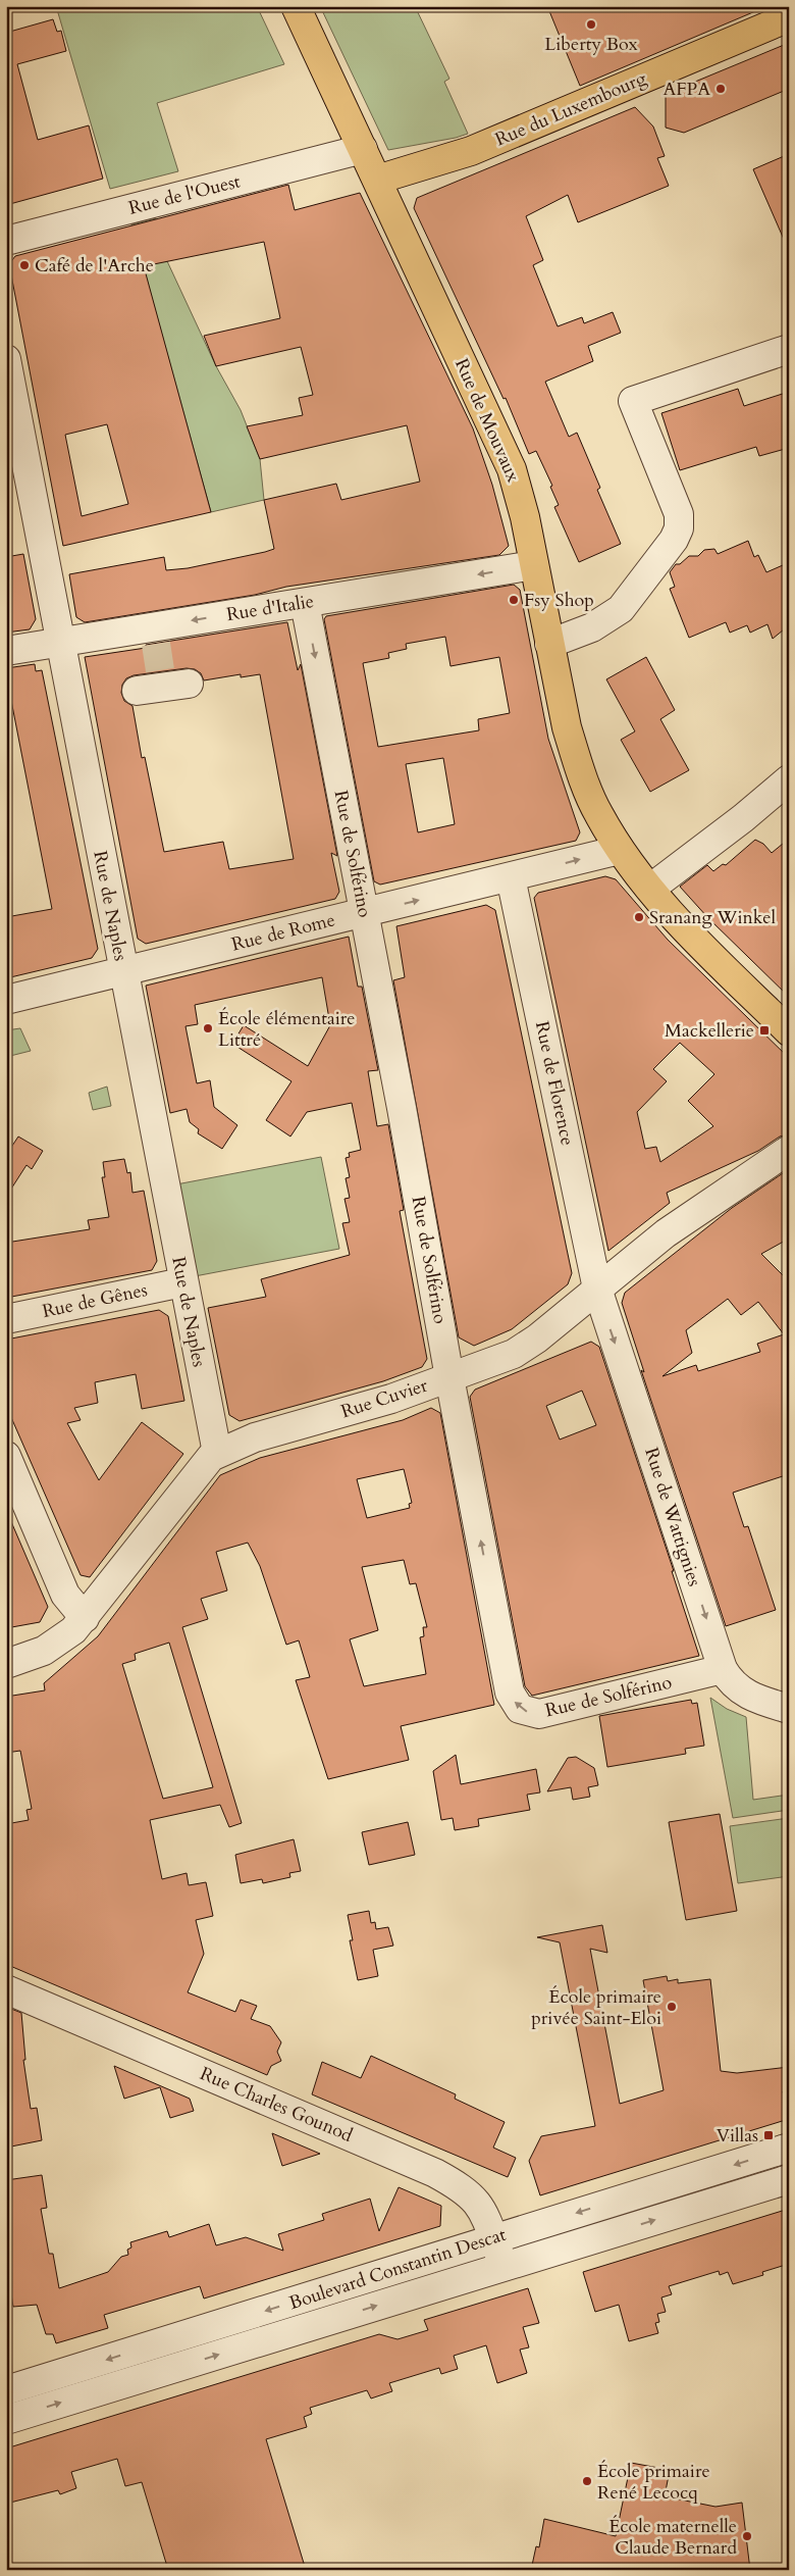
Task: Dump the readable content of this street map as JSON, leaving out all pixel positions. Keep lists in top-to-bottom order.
{
  "streets": {
    "main road": ["Rue du Luxembourg", "Rue de Mouvaux"],
    "street": [
      "Rue de l'Ouest",
      "Rue d'Italie",
      "Rue de Solférino",
      "Rue de Naples",
      "Rue de Rome",
      "Rue de Florence",
      "Rue de Gênes",
      "Rue Cuvier",
      "Rue de Wattignies",
      "Rue Charles Gounod",
      "Boulevard Constantin Descat"
    ]
  },
  "crossings": [
    ["Rue du Luxembourg", "Rue de Mouvaux"],
    ["Rue de l'Ouest", "Rue de Mouvaux"],
    ["Rue de Mouvaux", "Rue d'Italie"],
    ["Rue de Mouvaux", "Rue de Rome"],
    ["Rue d'Italie", "Rue de Solférino"],
    ["Rue d'Italie", "Rue de Naples"],
    ["Rue de Solférino", "Rue de Rome"],
    ["Rue de Solférino", "Rue Cuvier"],
    ["Rue de Solférino", "Rue de Wattignies"],
    ["Rue de Naples", "Rue de Rome"],
    ["Rue de Naples", "Rue de Gênes"],
    ["Rue de Naples", "Rue Cuvier"],
    ["Rue de Rome", "Rue de Florence"],
    ["Rue de Florence", "Rue Cuvier"],
    ["Rue de Florence", "Rue de Wattignies"],
    ["Rue Cuvier", "Rue de Wattignies"],
    ["Rue Charles Gounod", "Boulevard Constantin Descat"]
  ],
  "one_way": ["Rue d'Italie", "Rue de Rome", "Rue de Wattignies"],
  "places": {
    "other": [
      "Liberty Box",
      "AFPA",
      "Café de l'Arche",
      "Fsy Shop",
      "Sranang Winkel",
      "École élémentaire Littré",
      "École primaire privée Saint-Eloi",
      "École primaire René Lecocq",
      "École maternelle Claude Bernard"
    ],
    "transit": ["Mackellerie", "Villas"]
  }
}
